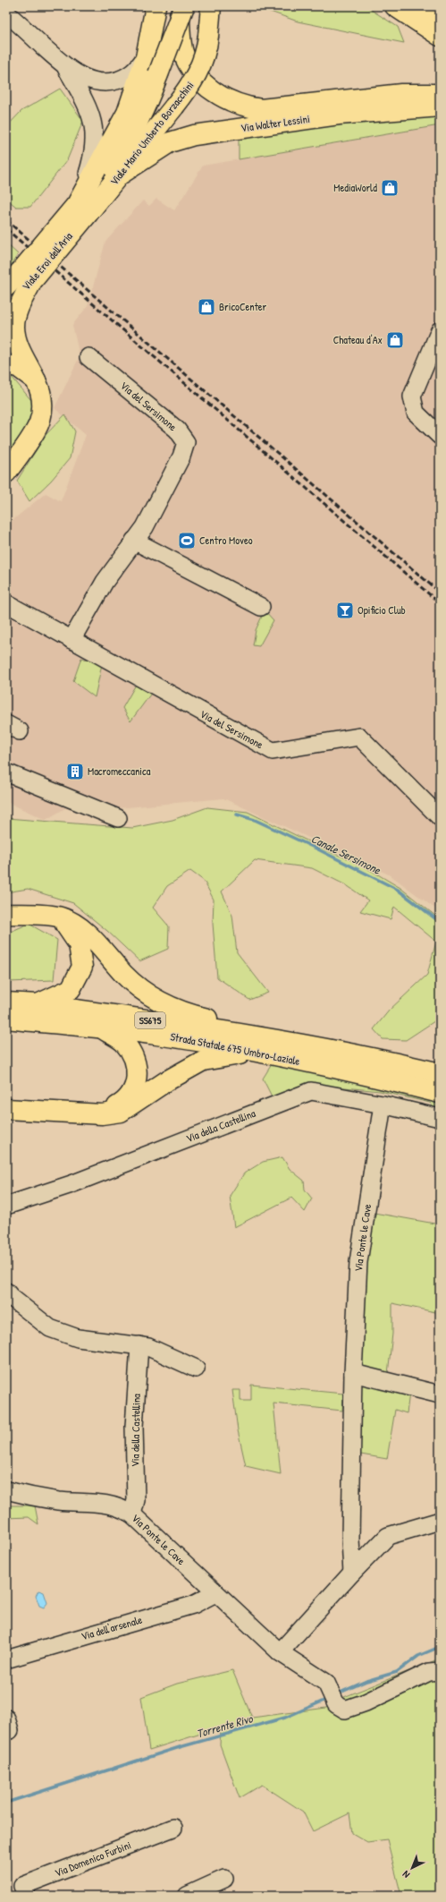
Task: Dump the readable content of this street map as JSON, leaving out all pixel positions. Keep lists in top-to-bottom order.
{
  "streets": {
    "main road": [
      "Via Walter Lessini",
      "Viale Mario Umberto Borzacchini",
      "Viale Eroi dell'Aria",
      "SS675",
      "Strada Statale 675 Umbro-Laziale"
    ],
    "street": [
      "Via del Sersimone",
      "Via della Castellina",
      "Via Ponte le Cave",
      "Via dell'arsenale",
      "Via Domenico Furbini"
    ]
  },
  "crossings": [
    ["Via Walter Lessini", "Viale Mario Umberto Borzacchini"],
    ["Viale Mario Umberto Borzacchini", "Viale Eroi dell'Aria"],
    ["Via della Castellina", "Via Ponte le Cave"],
    ["Via Ponte le Cave", "Via dell'arsenale"]
  ],
  "water": ["Canale Sersimone", "Torrente Rivo"],
  "places": {
    "shop": ["MediaWorld", "BricoCenter", "Chateau d'Ax"],
    "sports": ["Centro Moveo"],
    "bar": ["Opificio Club"],
    "building": ["Macromeccanica"]
  },
  "north": "bottom left"
}
